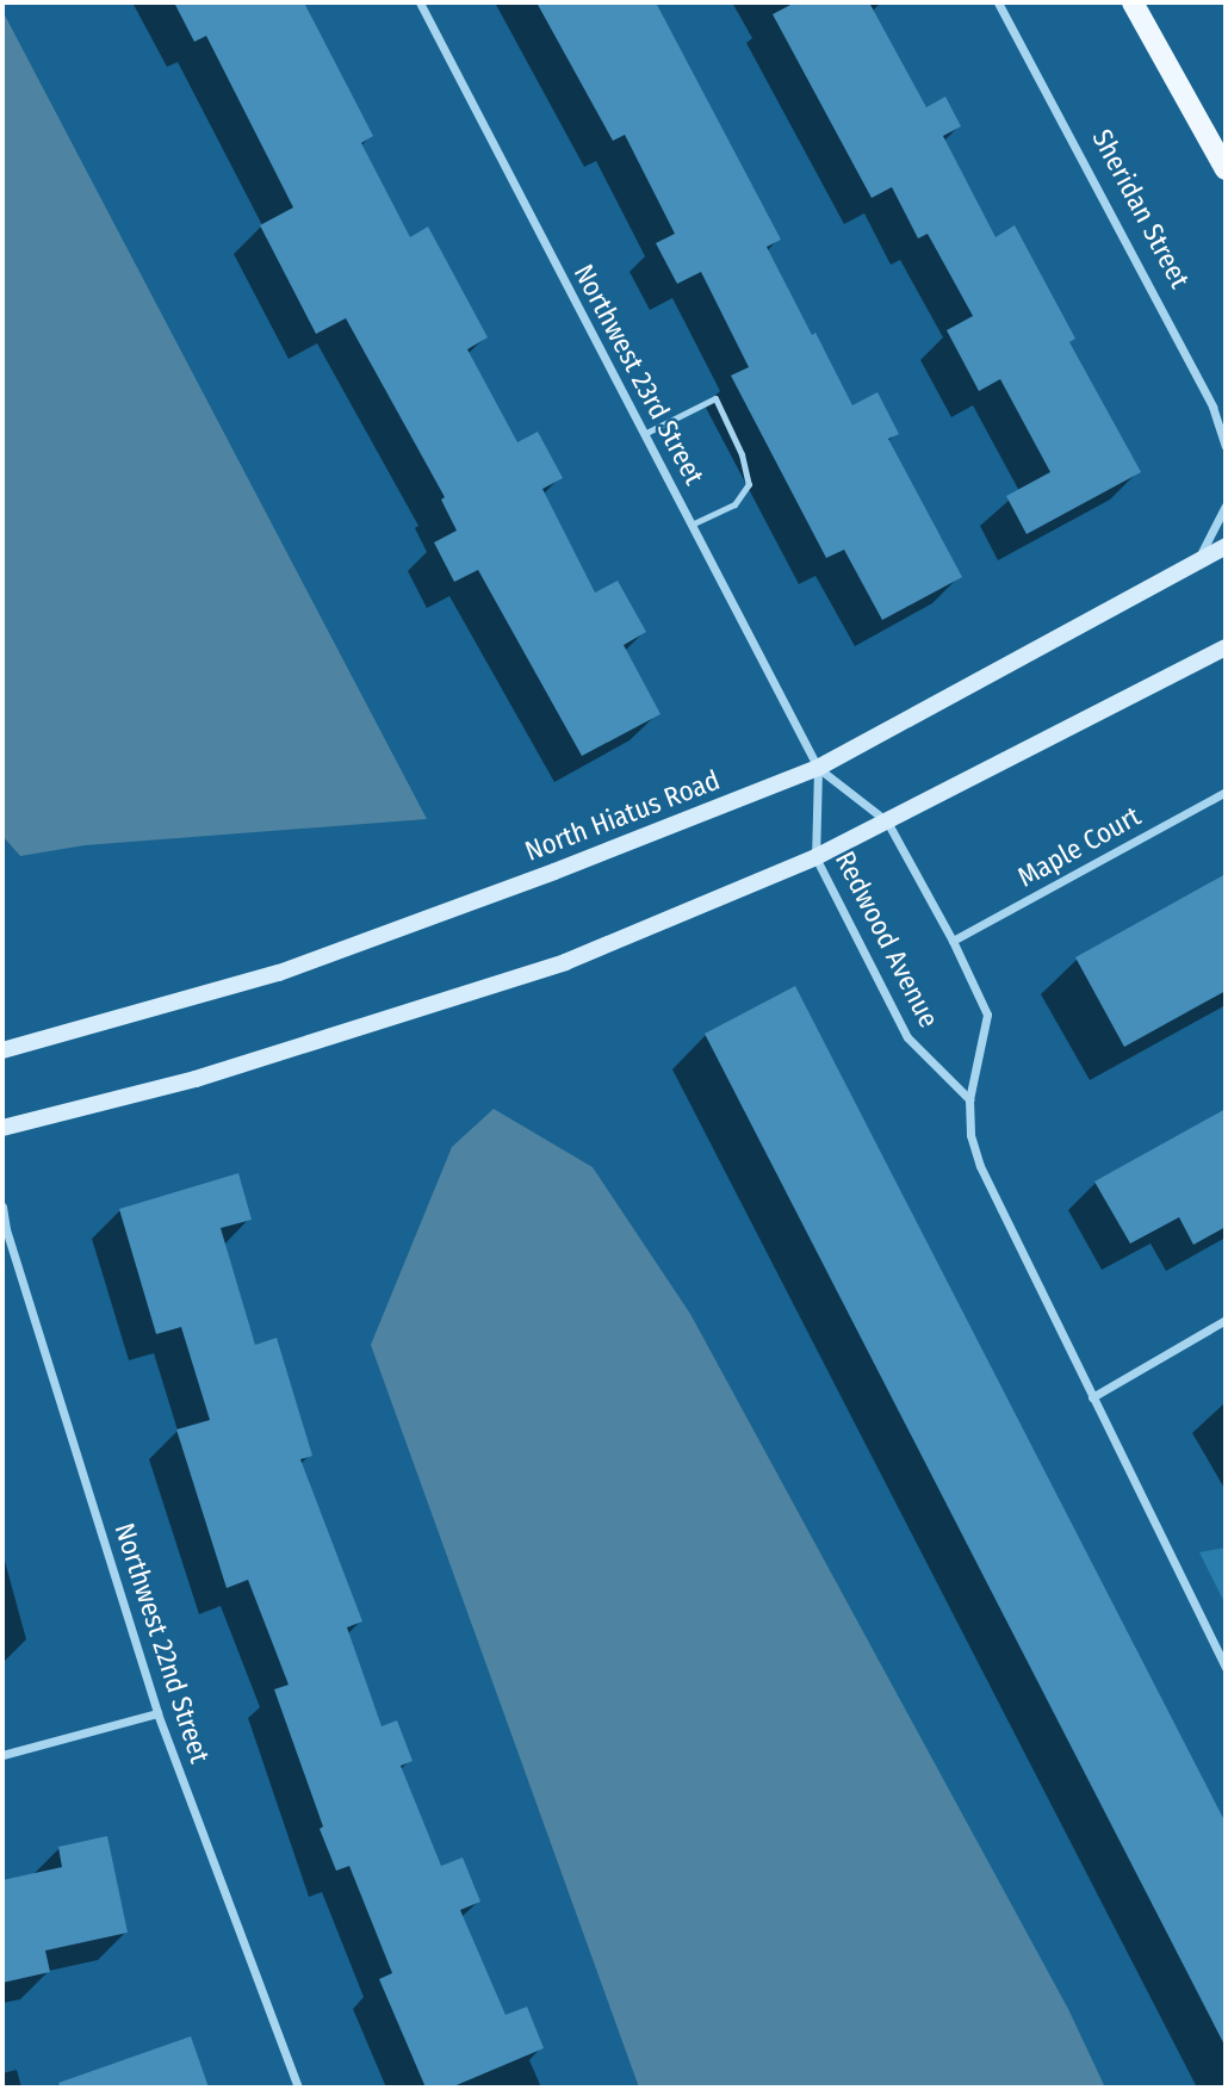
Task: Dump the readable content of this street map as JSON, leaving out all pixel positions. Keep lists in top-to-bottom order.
{
  "streets": {
    "main road": ["North Hiatus Road"],
    "street": [
      "Sheridan Street",
      "Northwest 23rd Street",
      "Maple Court",
      "Redwood Avenue",
      "Northwest 22nd Street"
    ]
  },
  "crossings": [
    ["Northwest 23rd Street", "North Hiatus Road"],
    ["Northwest 23rd Street", "Redwood Avenue"],
    ["North Hiatus Road", "Redwood Avenue"],
    ["Maple Court", "Redwood Avenue"]
  ]
}
